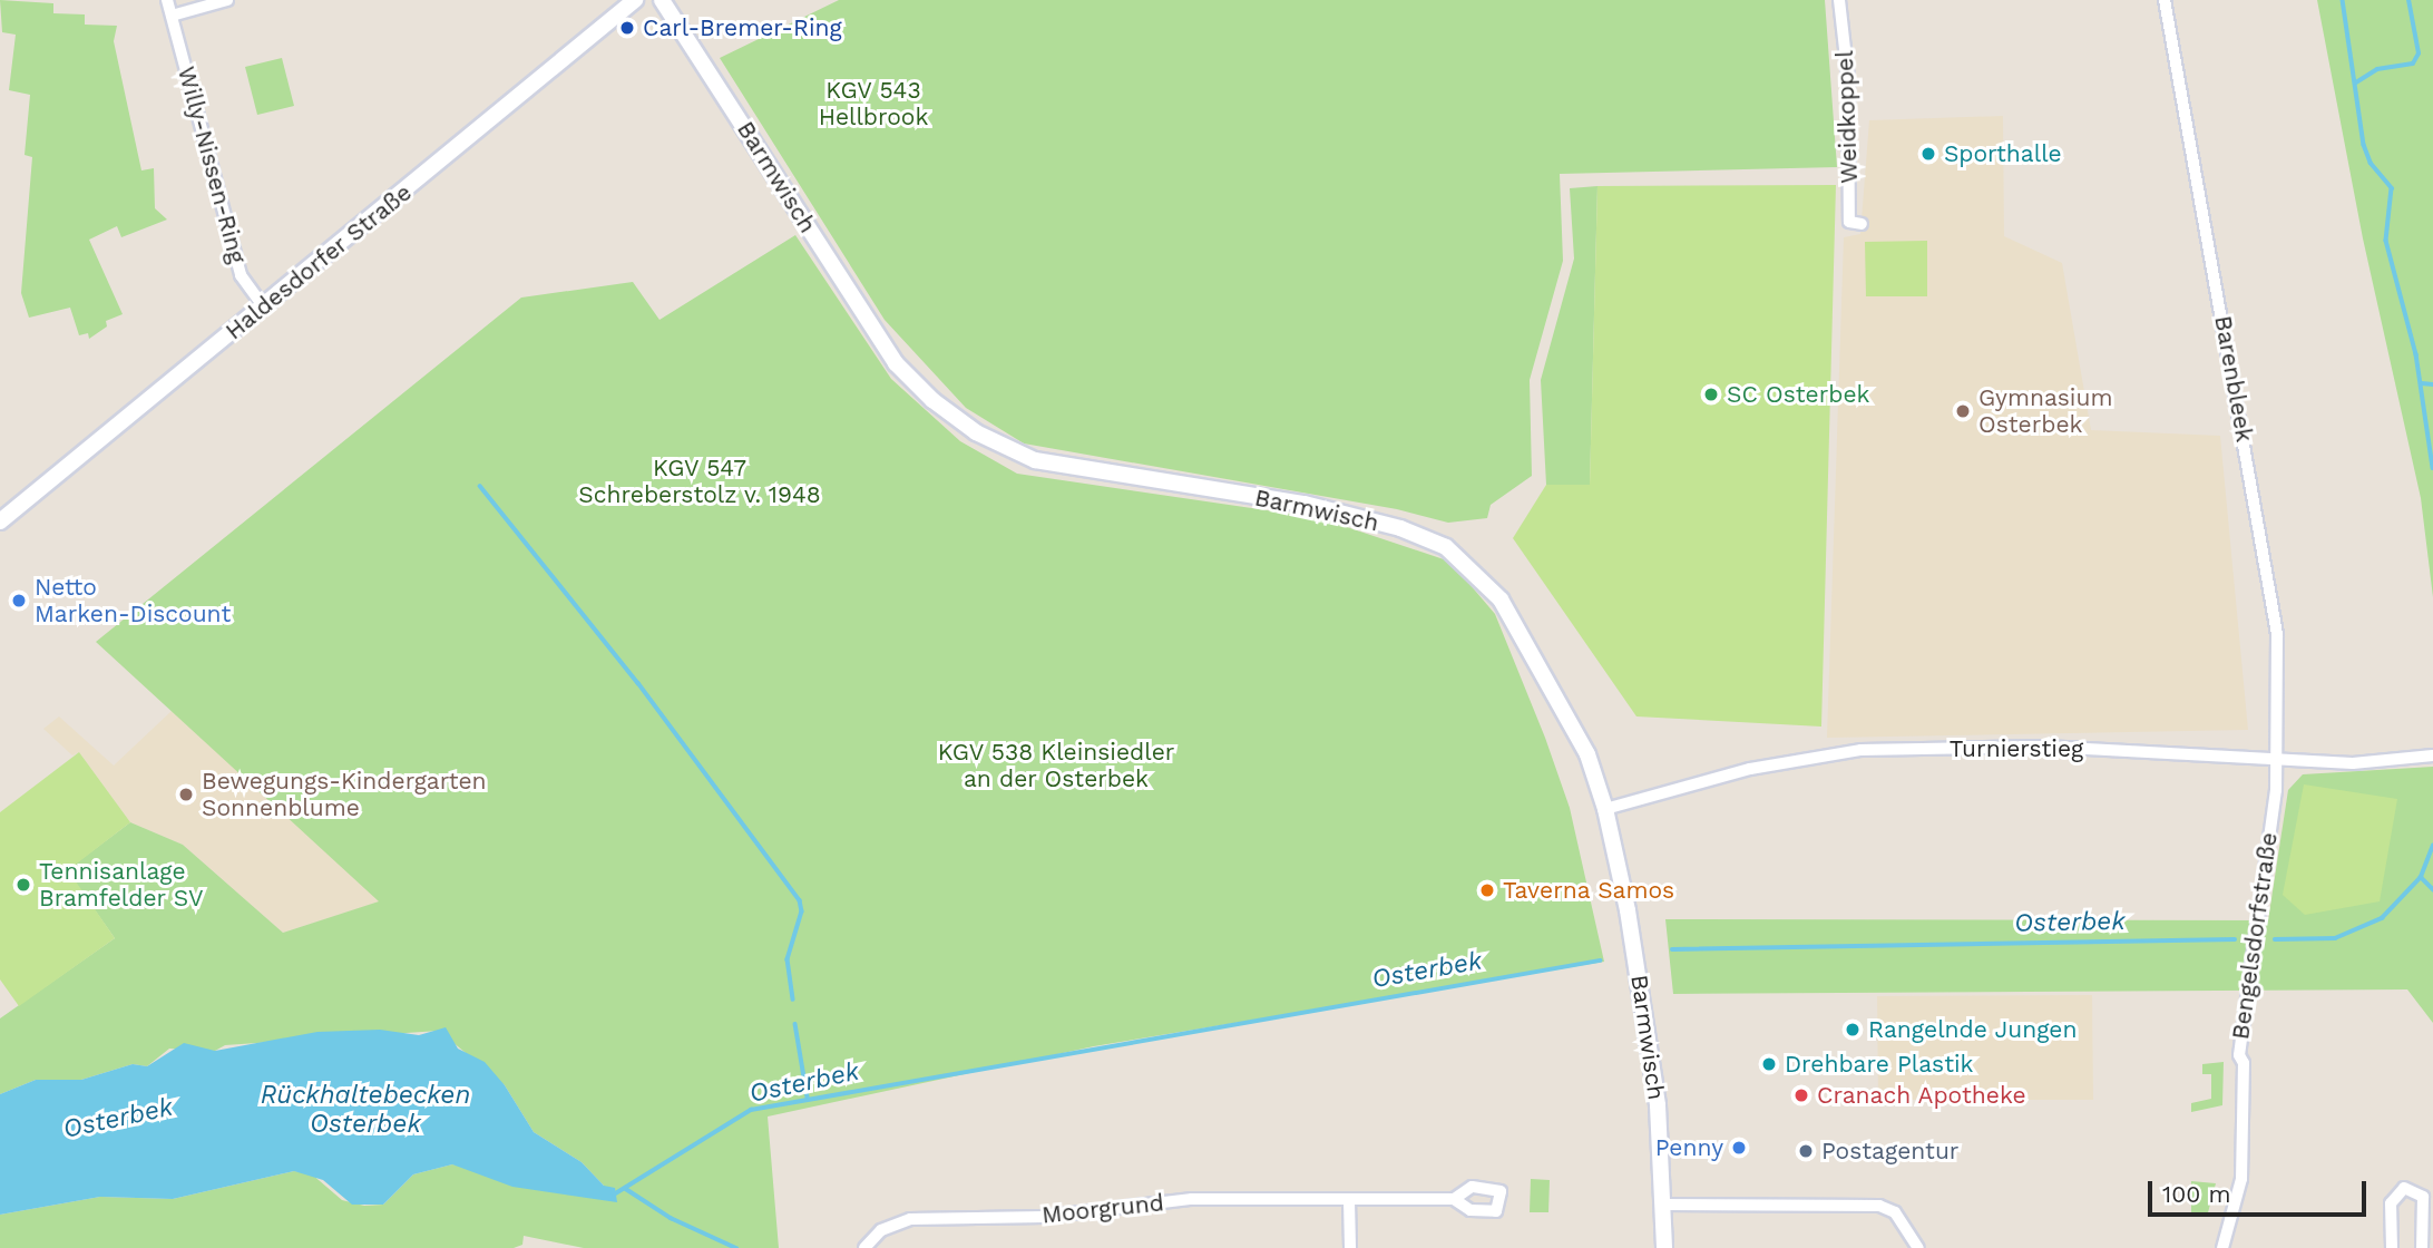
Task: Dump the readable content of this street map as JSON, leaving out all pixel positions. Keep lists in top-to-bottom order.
{
  "streets": {
    "street": [
      "Weidkoppel",
      "Willy-Nissen-Ring",
      "Barmwisch",
      "Haldesdorfer Straße",
      "Barenbleek",
      "Turnierstieg",
      "Bengelsdorfstraße",
      "Moorgrund"
    ]
  },
  "crossings": [
    ["Willy-Nissen-Ring", "Haldesdorfer Straße"],
    ["Barmwisch", "Turnierstieg"],
    ["Barenbleek", "Turnierstieg"],
    ["Barenbleek", "Bengelsdorfstraße"],
    ["Turnierstieg", "Bengelsdorfstraße"]
  ],
  "water": ["Osterbek", "Rückhaltebecken Osterbek"],
  "parks": ["KGV 543 Hellbrook", "KGV 547 Schreberstolz v. 1948", "KGV 538 Kleinsiedler an der Osterbek"],
  "places": [
    "Carl-Bremer-Ring",
    "Sporthalle",
    "SC Osterbek",
    "Gymnasium Osterbek",
    "Netto Marken-Discount",
    "Bewegungs-Kindergarten Sonnenblume",
    "Tennisanlage Bramfelder SV",
    "Taverna Samos",
    "Rangelnde Jungen",
    "Drehbare Plastik",
    "Cranach Apotheke",
    "Penny",
    "Postagentur"
  ],
  "scale_bar": "100 m"
}
